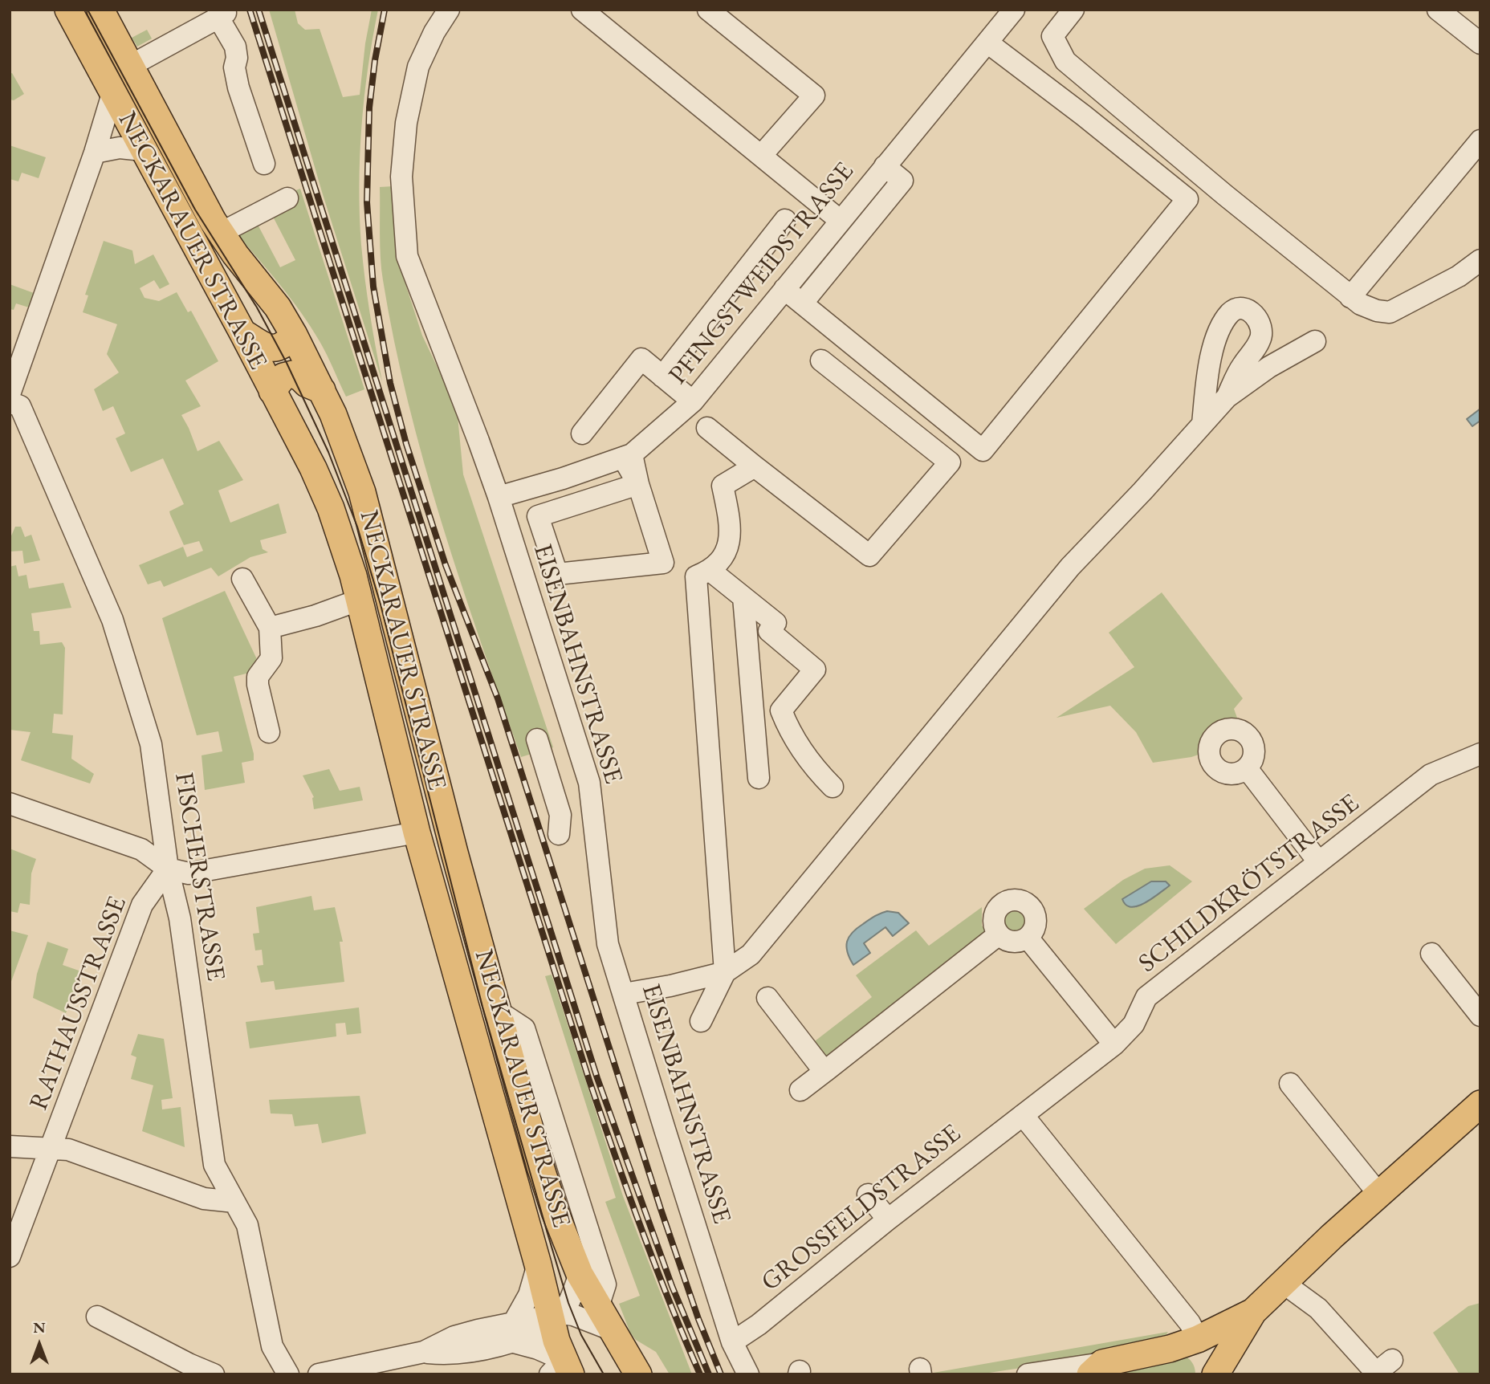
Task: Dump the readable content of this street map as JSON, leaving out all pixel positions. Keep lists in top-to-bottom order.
{
  "streets": {
    "main road": ["NECKARAUER STRASSE"],
    "street": [
      "PFINGSTWEIDSTRASSE",
      "EISENBAHNSTRASSE",
      "FISCHERSTRASSE",
      "SCHILDKRÖTSTRASSE",
      "RATHAUSSTRASSE",
      "GROSSFELDSTRASSE"
    ]
  },
  "crossings": [
    ["PFINGSTWEIDSTRASSE", "EISENBAHNSTRASSE"],
    ["EISENBAHNSTRASSE", "GROSSFELDSTRASSE"],
    ["FISCHERSTRASSE", "RATHAUSSTRASSE"],
    ["SCHILDKRÖTSTRASSE", "GROSSFELDSTRASSE"]
  ],
  "north": "top"
}
